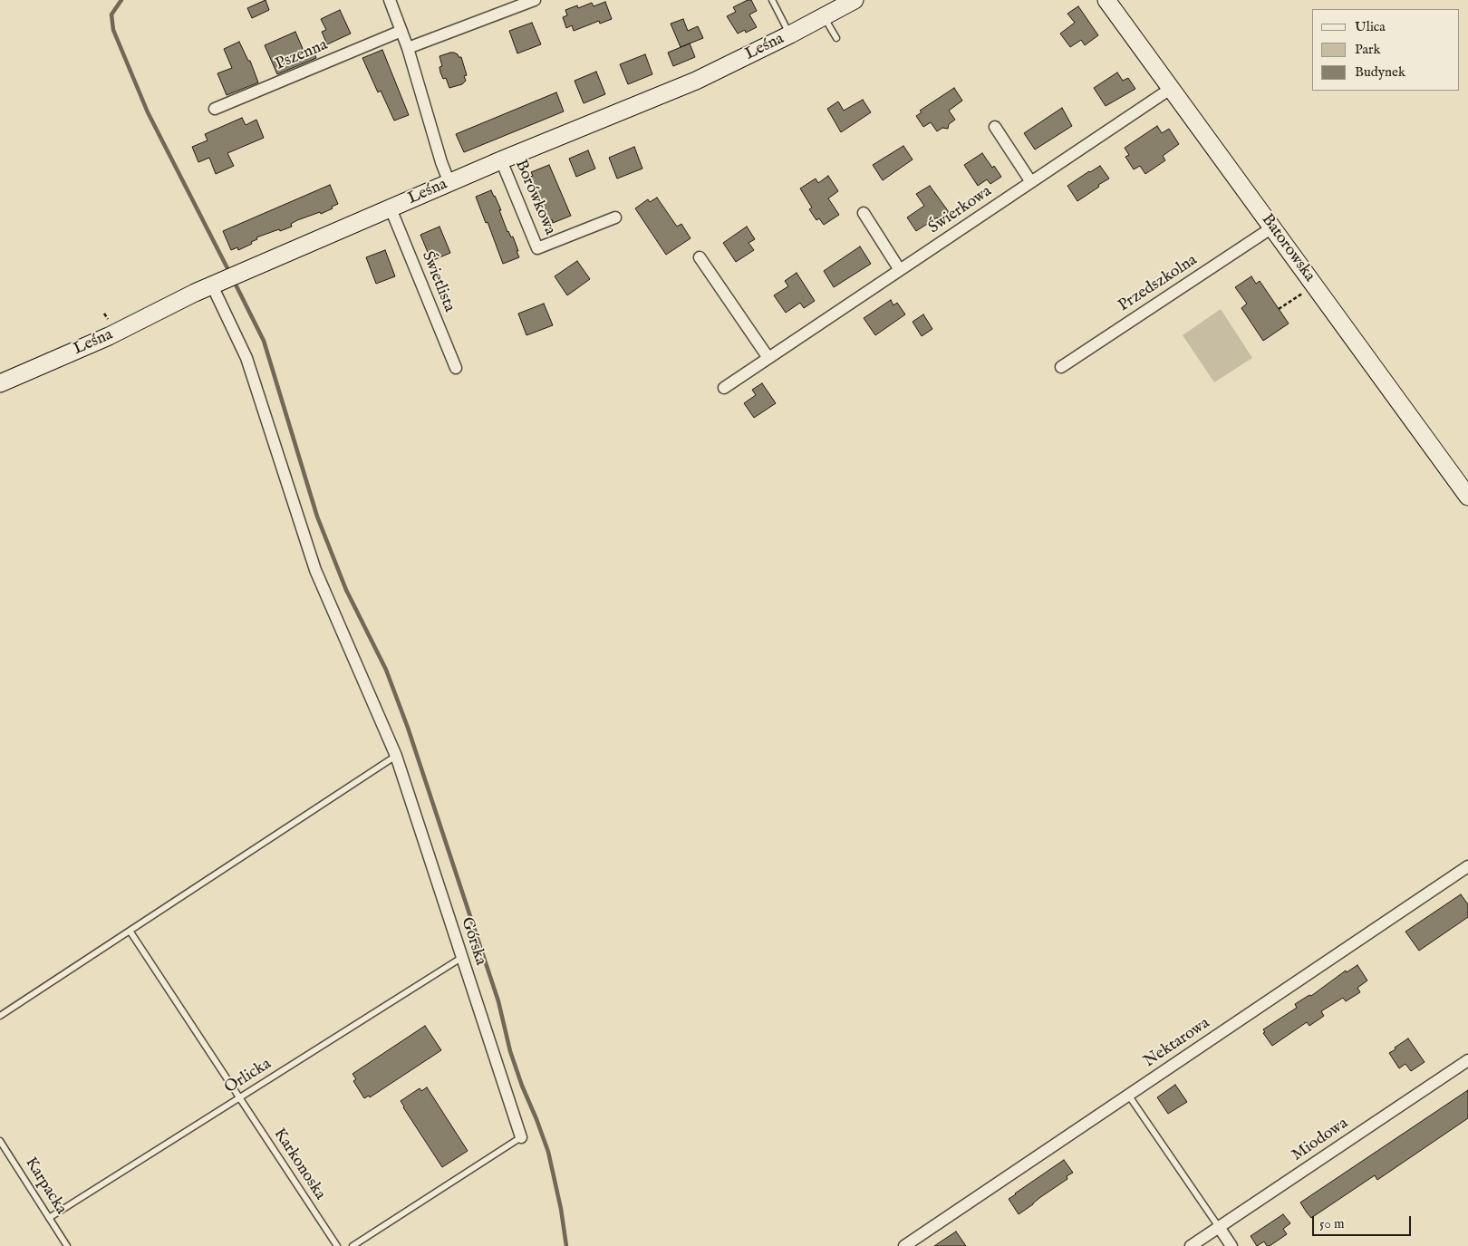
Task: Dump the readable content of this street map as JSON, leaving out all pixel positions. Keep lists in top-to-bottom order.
{
  "streets": {
    "street": [
      "Leśna",
      "Pszenna",
      "Borówkowa",
      "Świerkowa",
      "Batorowska",
      "Świetlista",
      "Przedszkolna",
      "Górska",
      "Nektarowa",
      "Miodowa"
    ],
    "lane": ["Orlicka", "Karkonoska", "Karpacka"]
  },
  "crossings": [
    ["Leśna", "Borówkowa"],
    ["Leśna", "Świetlista"],
    ["Leśna", "Górska"],
    ["Świerkowa", "Batorowska"],
    ["Batorowska", "Przedszkolna"],
    ["Górska", "Orlicka"],
    ["Orlicka", "Karkonoska"],
    ["Orlicka", "Karpacka"]
  ],
  "legend": ["Ulica", "Park", "Budynek"],
  "scale_bar": "50 m"
}
